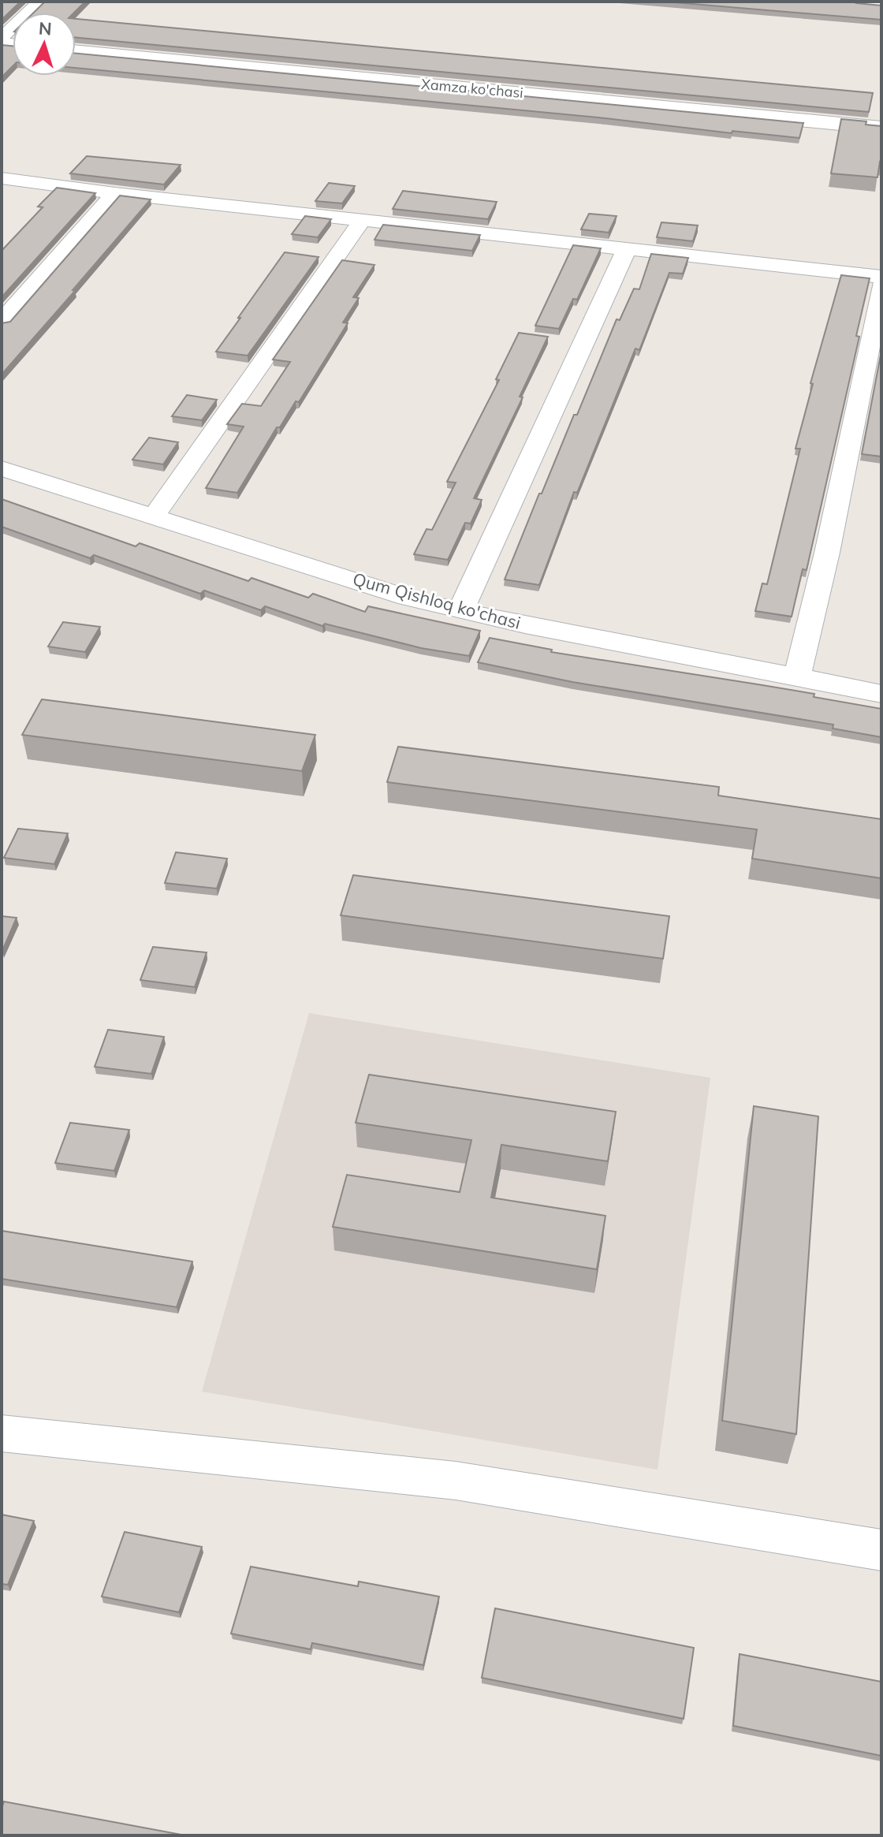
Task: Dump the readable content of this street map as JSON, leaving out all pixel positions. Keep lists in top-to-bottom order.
{
  "streets": {
    "street": ["Xamza ko'chasi", "Qum Qishloq ko'chasi"]
  },
  "north": "top"
}
